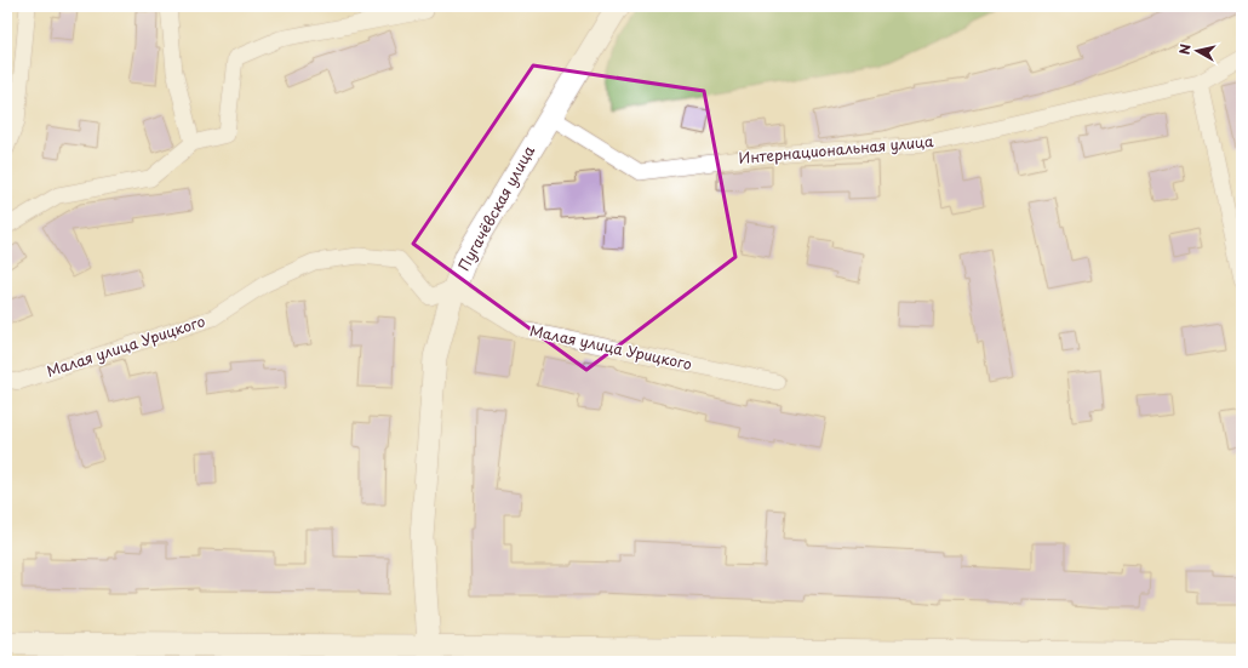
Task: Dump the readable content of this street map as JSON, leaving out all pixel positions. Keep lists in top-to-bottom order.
{
  "streets": {
    "main road": ["Пугачёвская улица"],
    "street": ["Интернациональная улица", "Малая улица Урицкого"]
  },
  "crossings": [
    ["Интернациональная улица", "Пугачёвская улица"],
    ["Пугачёвская улица", "Малая улица Урицкого"]
  ],
  "north": "left"
}
